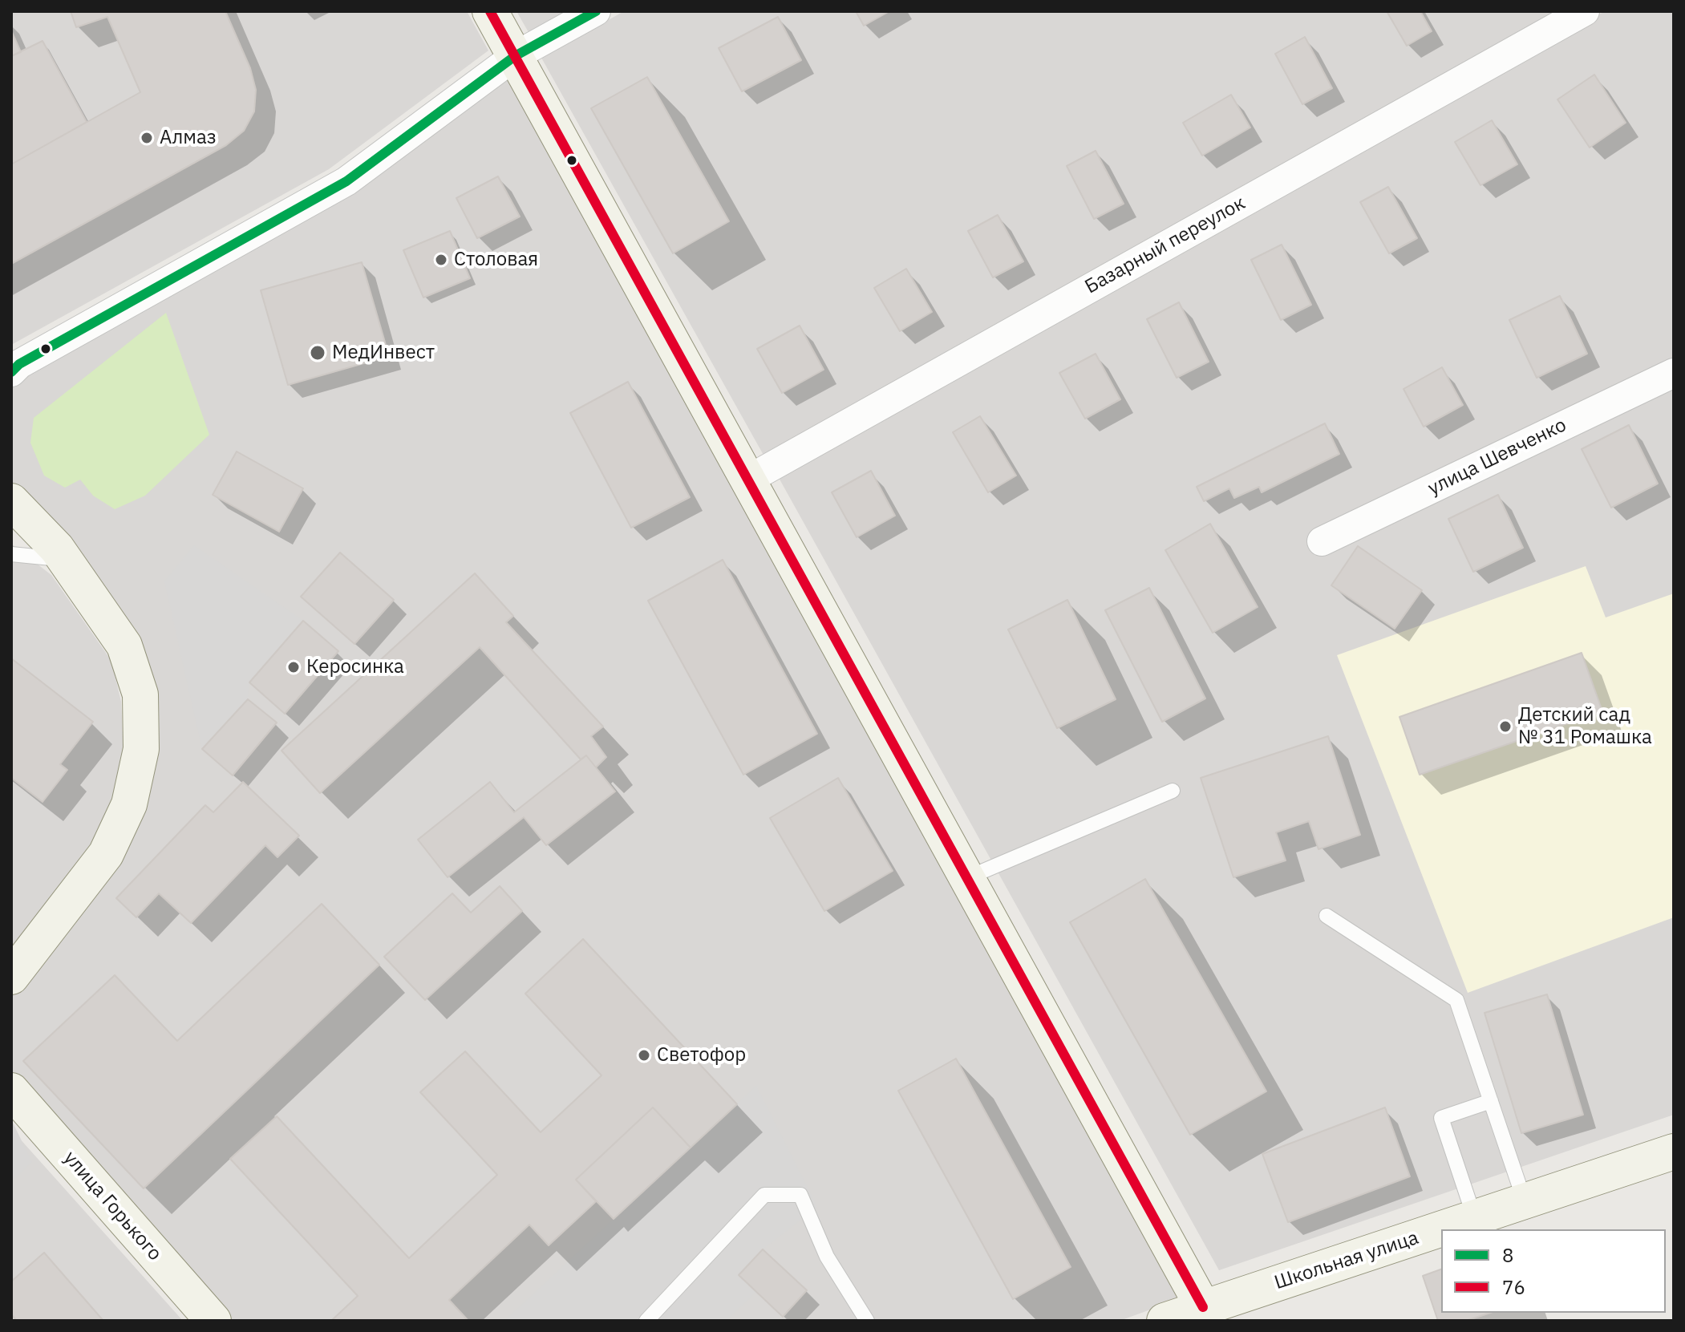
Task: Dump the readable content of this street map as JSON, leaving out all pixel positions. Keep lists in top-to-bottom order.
{
  "streets": {
    "street": [
      "Базарный переулок",
      "улица Шевченко",
      "улица Горького",
      "Школьная улица"
    ]
  },
  "places": [
    "Алмаз",
    "Столовая",
    "МедИнвест",
    "Керосинка",
    "Детский сад № 31 Ромашка",
    "Светофор"
  ],
  "lines": ["transit line 8", "transit line 76"],
  "legend": ["8", "76"]
}
